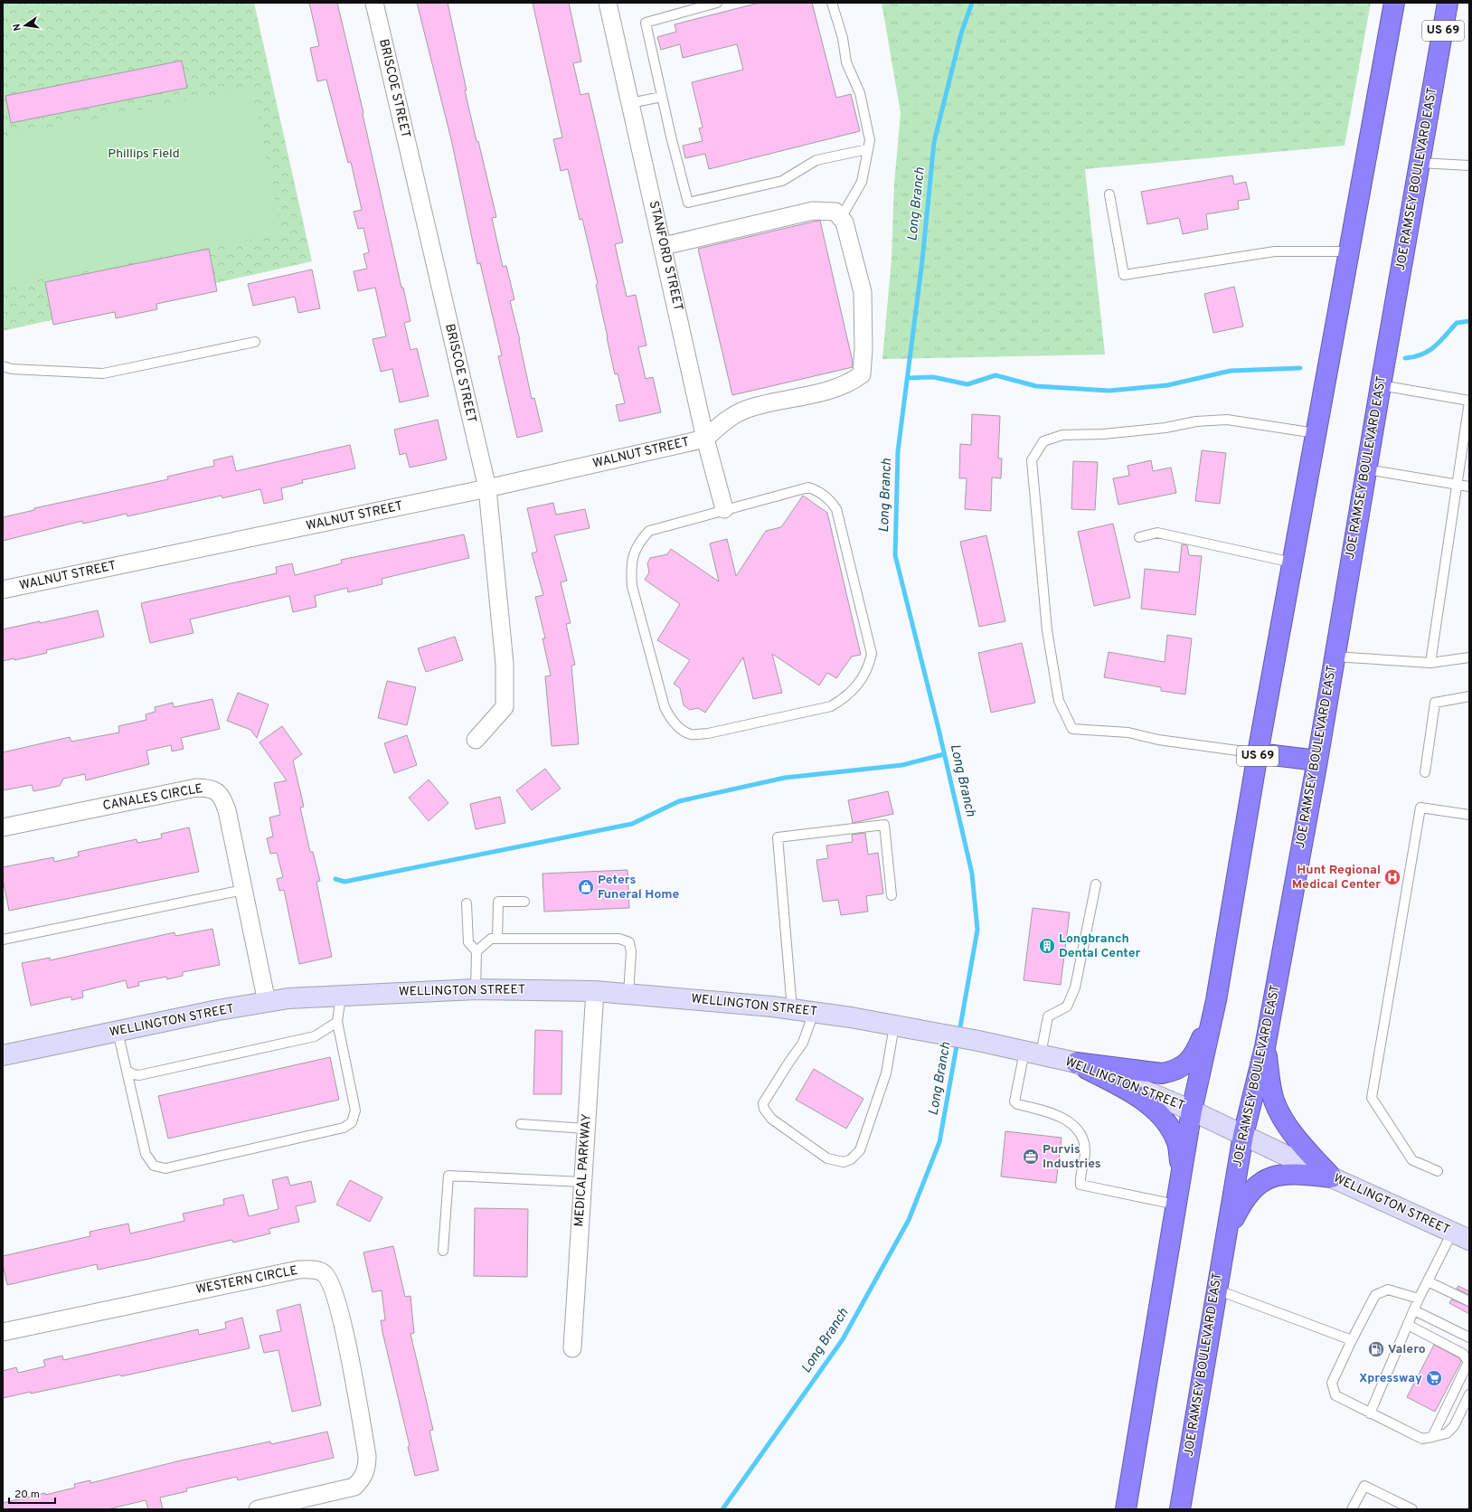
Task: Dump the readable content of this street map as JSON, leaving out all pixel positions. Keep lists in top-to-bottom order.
{
  "streets": {
    "highway": ["US 69", "JOE RAMSEY BOULEVARD EAST"],
    "street": [
      "BRISCOE STREET",
      "STANFORD STREET",
      "WALNUT STREET",
      "CANALES CIRCLE",
      "WELLINGTON STREET",
      "MEDICAL PARKWAY",
      "WESTERN CIRCLE"
    ]
  },
  "crossings": [
    ["US 69", "WELLINGTON STREET"],
    ["BRISCOE STREET", "WALNUT STREET"],
    ["JOE RAMSEY BOULEVARD EAST", "WELLINGTON STREET"],
    ["STANFORD STREET", "WALNUT STREET"],
    ["CANALES CIRCLE", "WELLINGTON STREET"],
    ["WELLINGTON STREET", "MEDICAL PARKWAY"]
  ],
  "water": ["Long Branch"],
  "parks": ["Phillips Field"],
  "places": {
    "hospital": ["Hunt Regional Medical Center"],
    "shop": ["Peters Funeral Home"],
    "building": ["Longbranch Dental Center"],
    "office": ["Purvis Industries"],
    "fuel station": ["Valero"],
    "supermarket": ["Xpressway"]
  },
  "scale_bar": "20 m",
  "north": "left"
}
